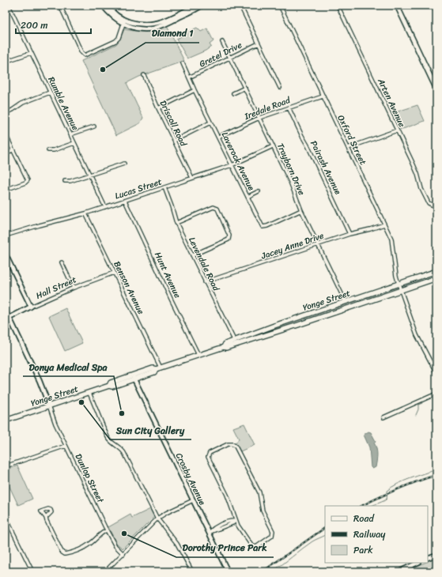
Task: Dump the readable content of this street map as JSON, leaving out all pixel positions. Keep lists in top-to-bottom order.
{
  "streets": {
    "main road": ["Yonge Street"],
    "street": [
      "Gretel Drive",
      "Arten Avenue",
      "Rumble Avenue",
      "Iredale Road",
      "Driscoll Road",
      "Oxford Street",
      "Laverock Avenue",
      "Pairash Avenue",
      "Trayborn Drive",
      "Lucas Street",
      "Jacey Anne Drive",
      "Levendale Road",
      "Hunt Avenue",
      "Hall Street",
      "Benson Avenue",
      "Dunlop Street",
      "Crosby Avenue"
    ]
  },
  "crossings": [
    ["Gretel Drive", "Laverock Avenue"],
    ["Gretel Drive", "Trayborn Drive"],
    ["Rumble Avenue", "Lucas Street"],
    ["Iredale Road", "Oxford Street"],
    ["Iredale Road", "Laverock Avenue"],
    ["Iredale Road", "Pairash Avenue"],
    ["Iredale Road", "Trayborn Drive"],
    ["Driscoll Road", "Lucas Street"],
    ["Oxford Street", "Jacey Anne Drive"],
    ["Oxford Street", "Yonge Street"],
    ["Laverock Avenue", "Trayborn Drive"],
    ["Laverock Avenue", "Lucas Street"],
    ["Pairash Avenue", "Jacey Anne Drive"],
    ["Trayborn Drive", "Lucas Street"],
    ["Trayborn Drive", "Jacey Anne Drive"],
    ["Trayborn Drive", "Yonge Street"],
    ["Lucas Street", "Levendale Road"],
    ["Lucas Street", "Hunt Avenue"],
    ["Lucas Street", "Benson Avenue"],
    ["Jacey Anne Drive", "Levendale Road"],
    ["Levendale Road", "Yonge Street"],
    ["Hunt Avenue", "Yonge Street"],
    ["Hall Street", "Benson Avenue"],
    ["Benson Avenue", "Yonge Street"],
    ["Yonge Street", "Dunlop Street"],
    ["Yonge Street", "Crosby Avenue"]
  ],
  "places": [
    "Diamond 1",
    "Sun City Gallery",
    "Donya Medical Spa",
    "Dorothy Prince Park"
  ],
  "legend": ["Road", "Railway", "Park"],
  "scale_bar": "200 m"
}
